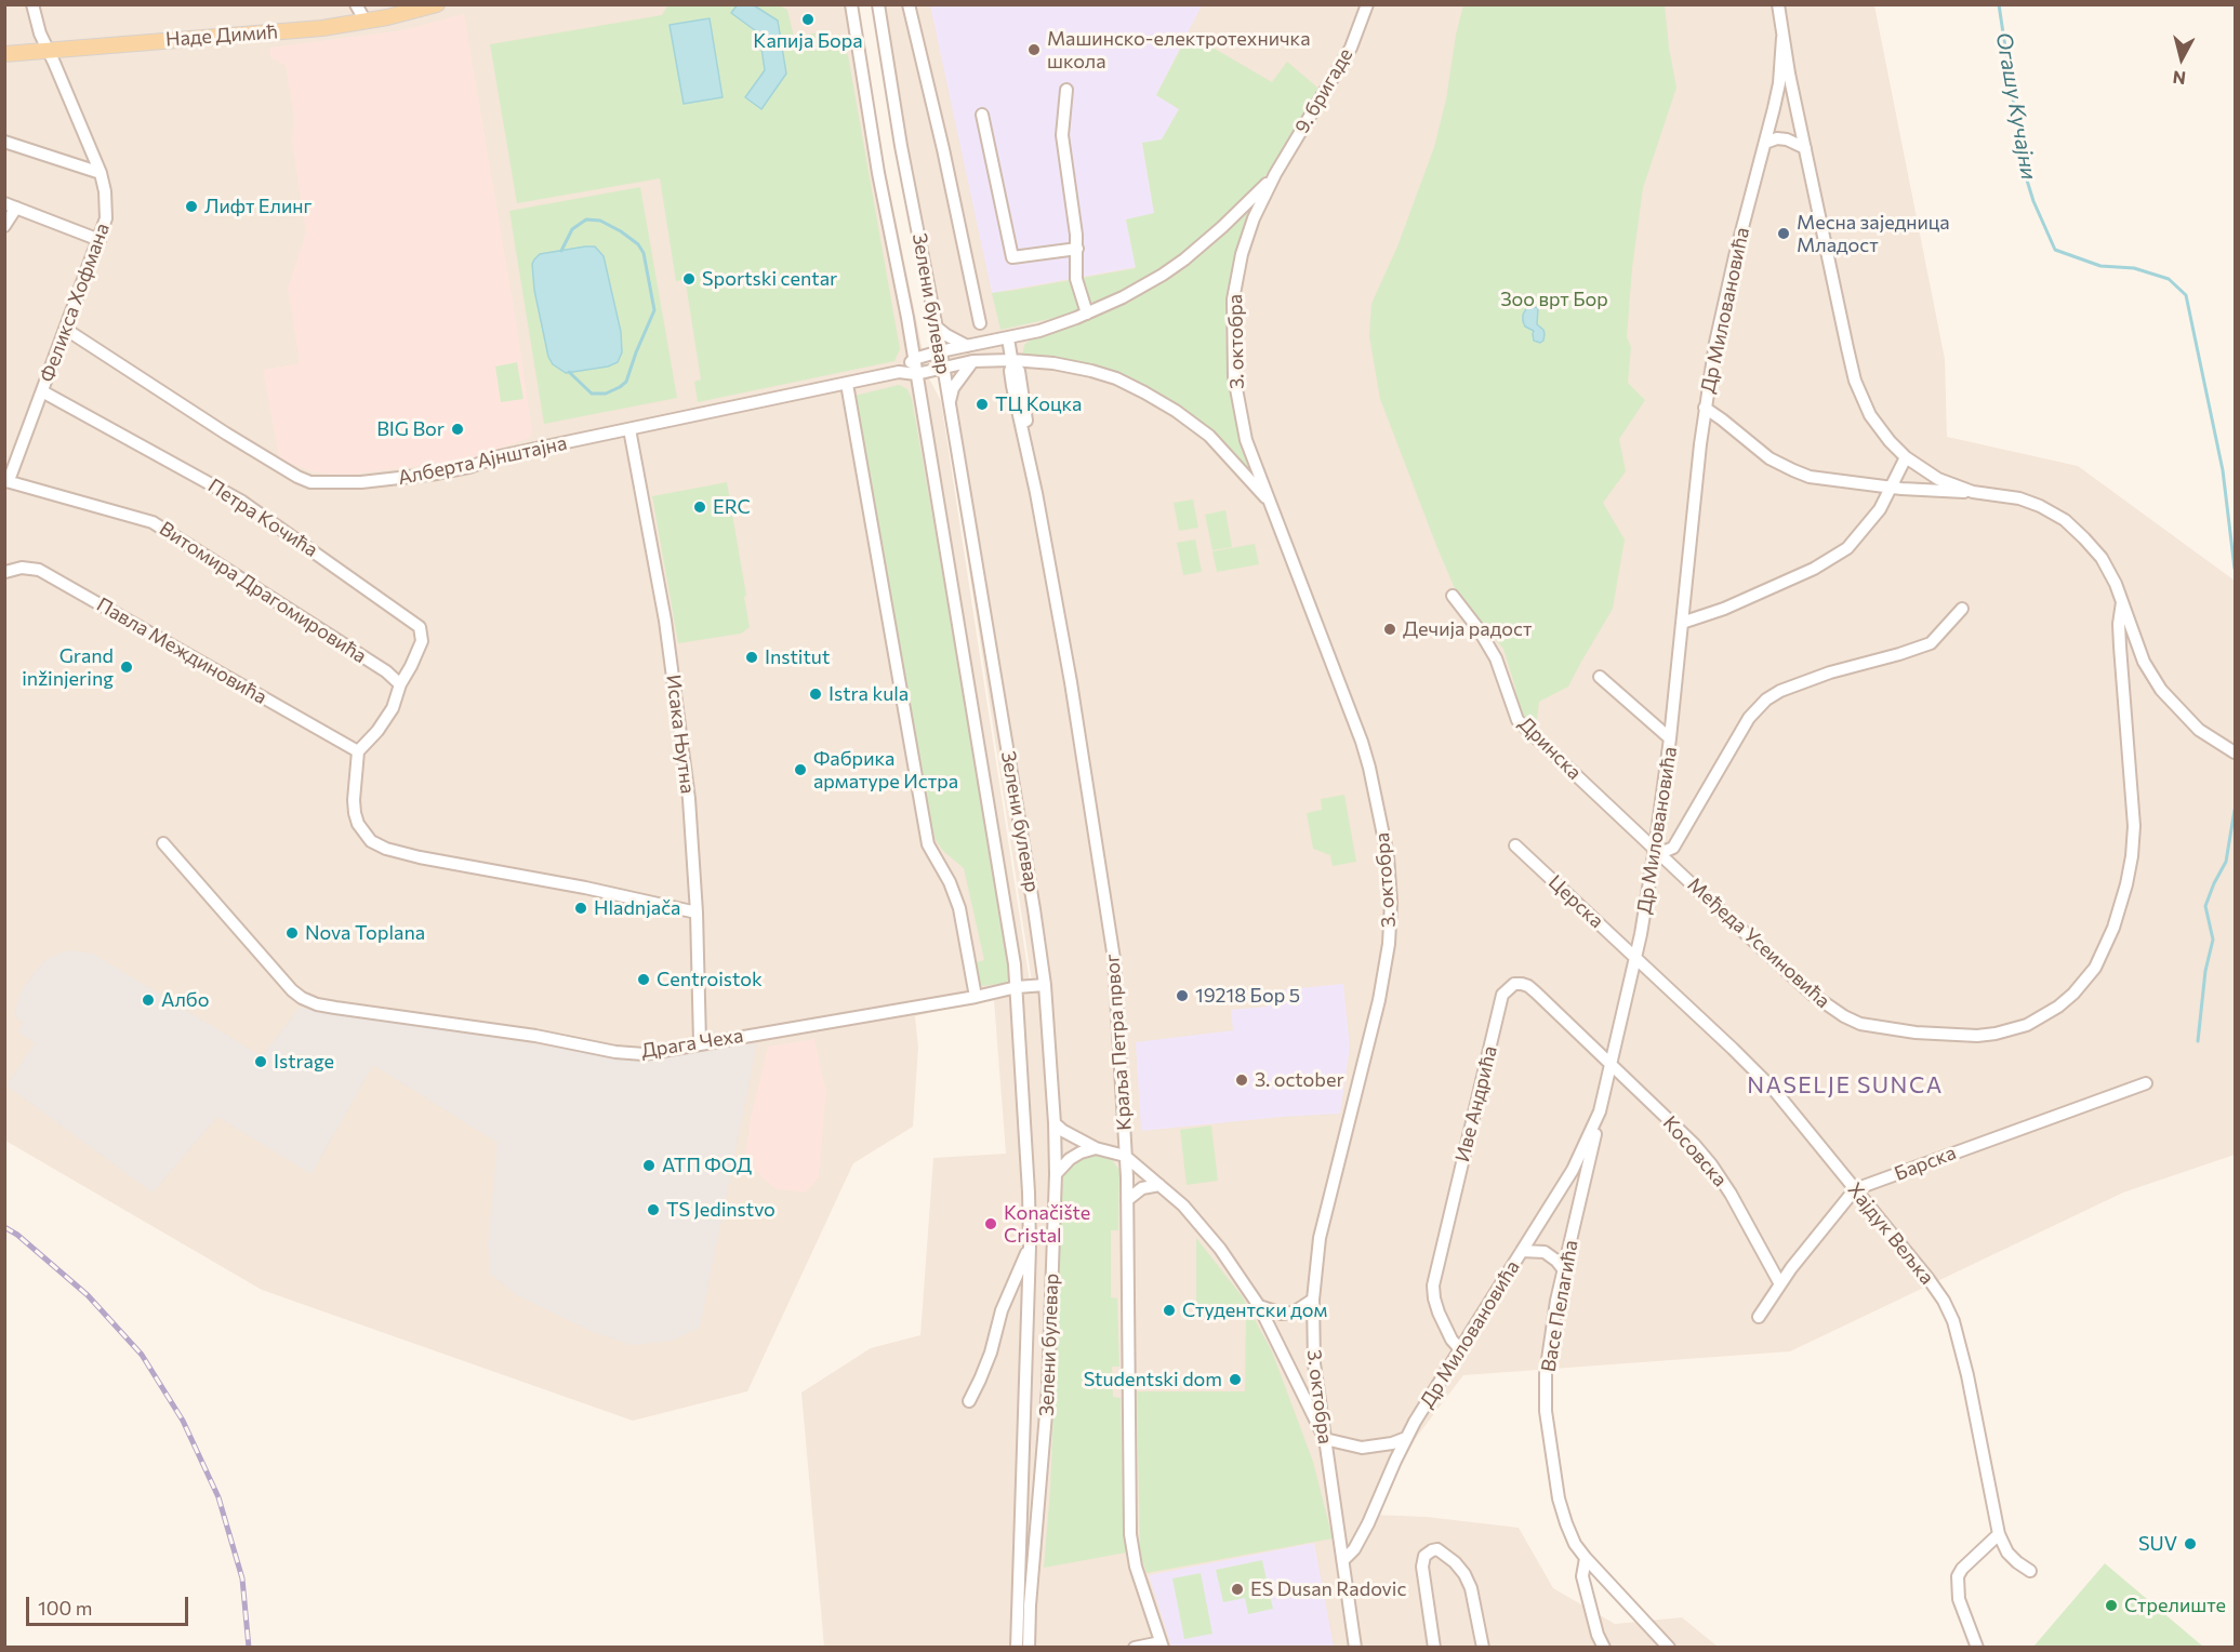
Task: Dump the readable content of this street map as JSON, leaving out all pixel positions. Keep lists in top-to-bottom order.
{
  "streets": {
    "main road": ["Наде Димић"],
    "street": [
      "9. бригаде",
      "Феликса Хофмана",
      "Зелени булевар",
      "Др Миловановића",
      "3. октобра",
      "Алберта Ајнштајна",
      "Петра Кочића",
      "Витомира Драгомировића",
      "Павла Междиновића",
      "Исака Њутна",
      "Дринска",
      "Церска",
      "Међеда Усеиновића",
      "Краља Петра првог",
      "Драга Чеха",
      "Иве Андрића",
      "Косовска",
      "Барска",
      "Хајдук Вељка",
      "Васе Пелагића"
    ]
  },
  "crossings": [
    ["Наде Димић", "Феликса Хофмана"],
    ["9. бригаде", "3. октобра"],
    ["Феликса Хофмана", "Алберта Ајнштајна"],
    ["Феликса Хофмана", "Петра Кочића"],
    ["Феликса Хофмана", "Витомира Драгомировића"],
    ["Зелени булевар", "Алберта Ајнштајна"],
    ["Зелени булевар", "Драга Чеха"],
    ["Др Миловановића", "3. октобра"],
    ["Др Миловановића", "Дринска"],
    ["Др Миловановића", "Церска"],
    ["Др Миловановића", "Међеда Усеиновића"],
    ["Др Миловановића", "Иве Андрића"],
    ["Др Миловановића", "Косовска"],
    ["Др Миловановића", "Хајдук Вељка"],
    ["Др Миловановића", "Васе Пелагића"],
    ["3. октобра", "Алберта Ајнштајна"],
    ["Алберта Ајнштајна", "Исака Њутна"],
    ["Алберта Ајнштајна", "Краља Петра првог"],
    ["Петра Кочића", "Витомира Драгомировића"],
    ["Петра Кочића", "Павла Междиновића"],
    ["Исака Њутна", "Драга Чеха"],
    ["Дринска", "Међеда Усеиновића"],
    ["Церска", "Хајдук Вељка"],
    ["Иве Андрића", "Косовска"],
    ["Барска", "Хајдук Вељка"]
  ],
  "districts": ["NASELJE SUNCA"],
  "water": ["Огашу Кучајни"],
  "parks": ["Зоо врт Бор"],
  "places": [
    "Капија Бора",
    "Машинско-електротехничка школа",
    "Лифт Елинг",
    "Месна заједница Младост",
    "Sportski centar",
    "ТЦ Коцка",
    "BIG Bor",
    "ERC",
    "Дечија радост",
    "Institut",
    "Grand inžinjering",
    "Istra kula",
    "Фабрика арматуре Истра",
    "Hladnjača",
    "Nova Toplana",
    "Centroistok",
    "19218 Бор 5",
    "Албо",
    "Istrage",
    "3. october",
    "АТП ФОД",
    "TS Jedinstvo",
    "Konačište Cristal",
    "Студентски дом",
    "Studentski dom",
    "SUV",
    "ES Dusan Radovic",
    "Стрелиште"
  ],
  "scale_bar": "100 m",
  "north": "bottom"
}
